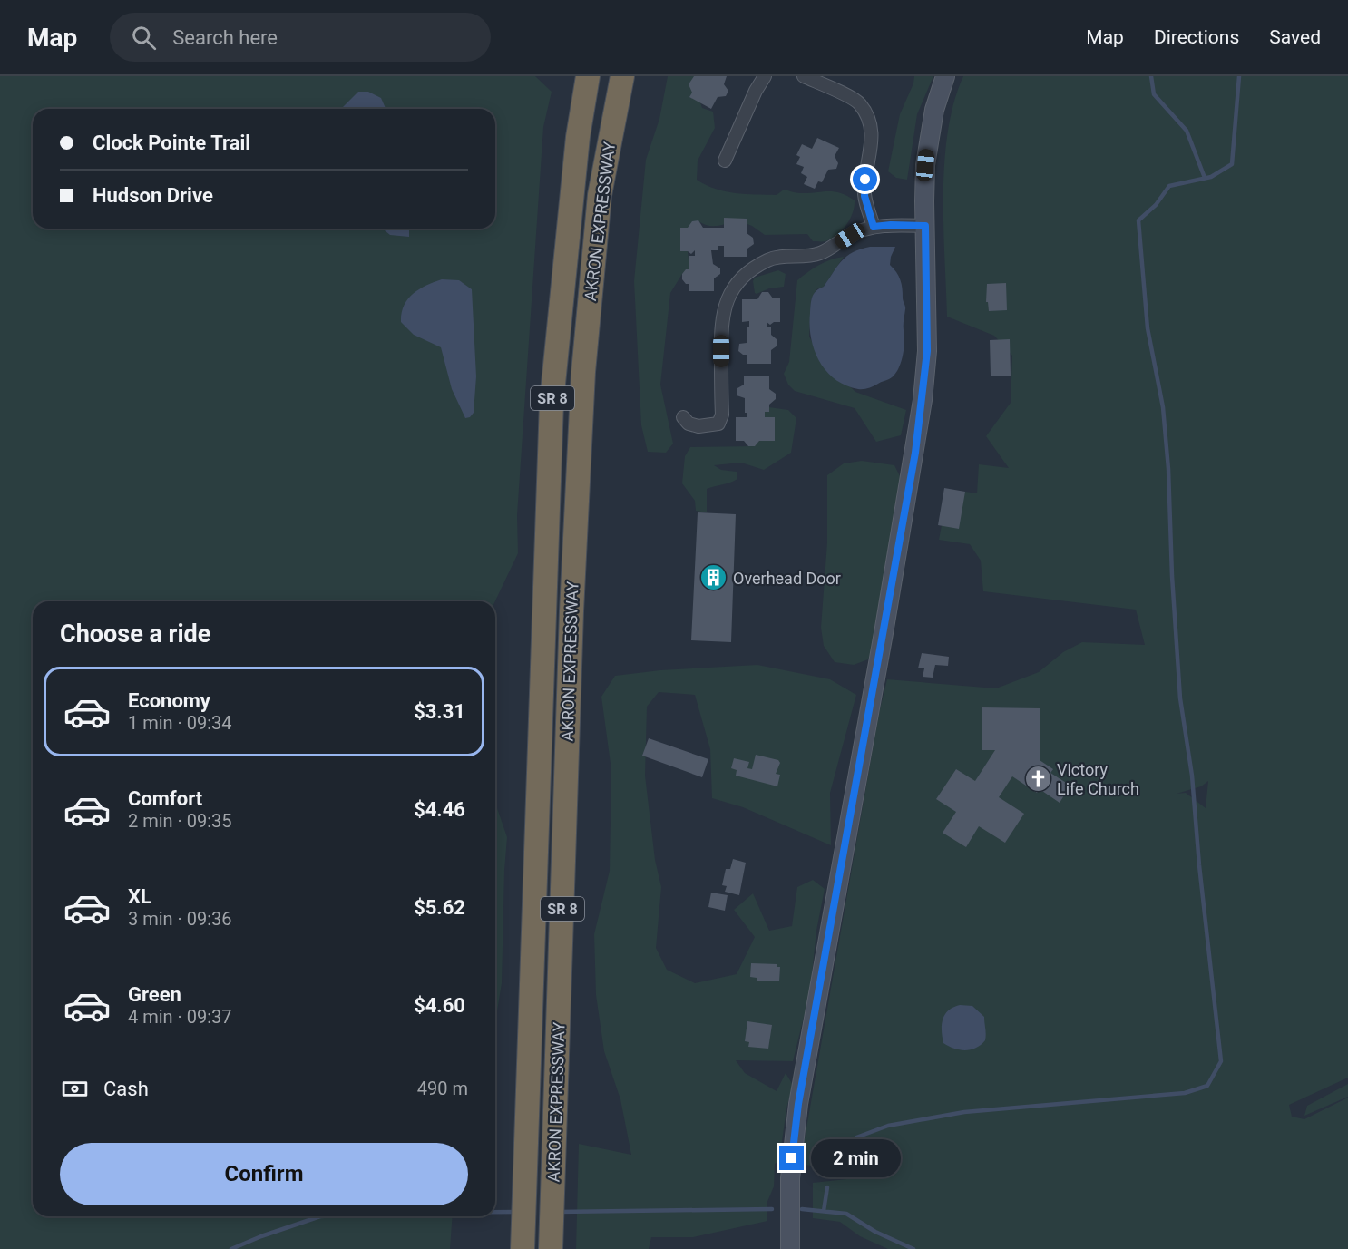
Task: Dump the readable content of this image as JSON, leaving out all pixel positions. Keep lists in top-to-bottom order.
{
  "streets": {
    "highway": ["AKRON EXPRESSWAY", "SR 8"]
  },
  "places": {
    "building": ["Overhead Door"],
    "church": ["Victory Life Church"]
  },
  "page": {
    "header": "Map",
    "search": "Search here",
    "nav": ["Map", "Directions", "Saved"],
    "banner": ["Clock Pointe Trail", "Hudson Drive"],
    "heading": "Choose a ride",
    "list": [
      {
        "name": "Economy",
        "note": "1 min · 09:34",
        "value": "$3.31"
      },
      {
        "name": "Comfort",
        "note": "2 min · 09:35",
        "value": "$4.46"
      },
      {
        "name": "XL",
        "note": "3 min · 09:36",
        "value": "$5.62"
      },
      {
        "name": "Green",
        "note": "4 min · 09:37",
        "value": "$4.60"
      }
    ],
    "pay": ["Cash", "490 m"],
    "buttons": "Confirm",
    "bubble": "2 min"
  }
}
